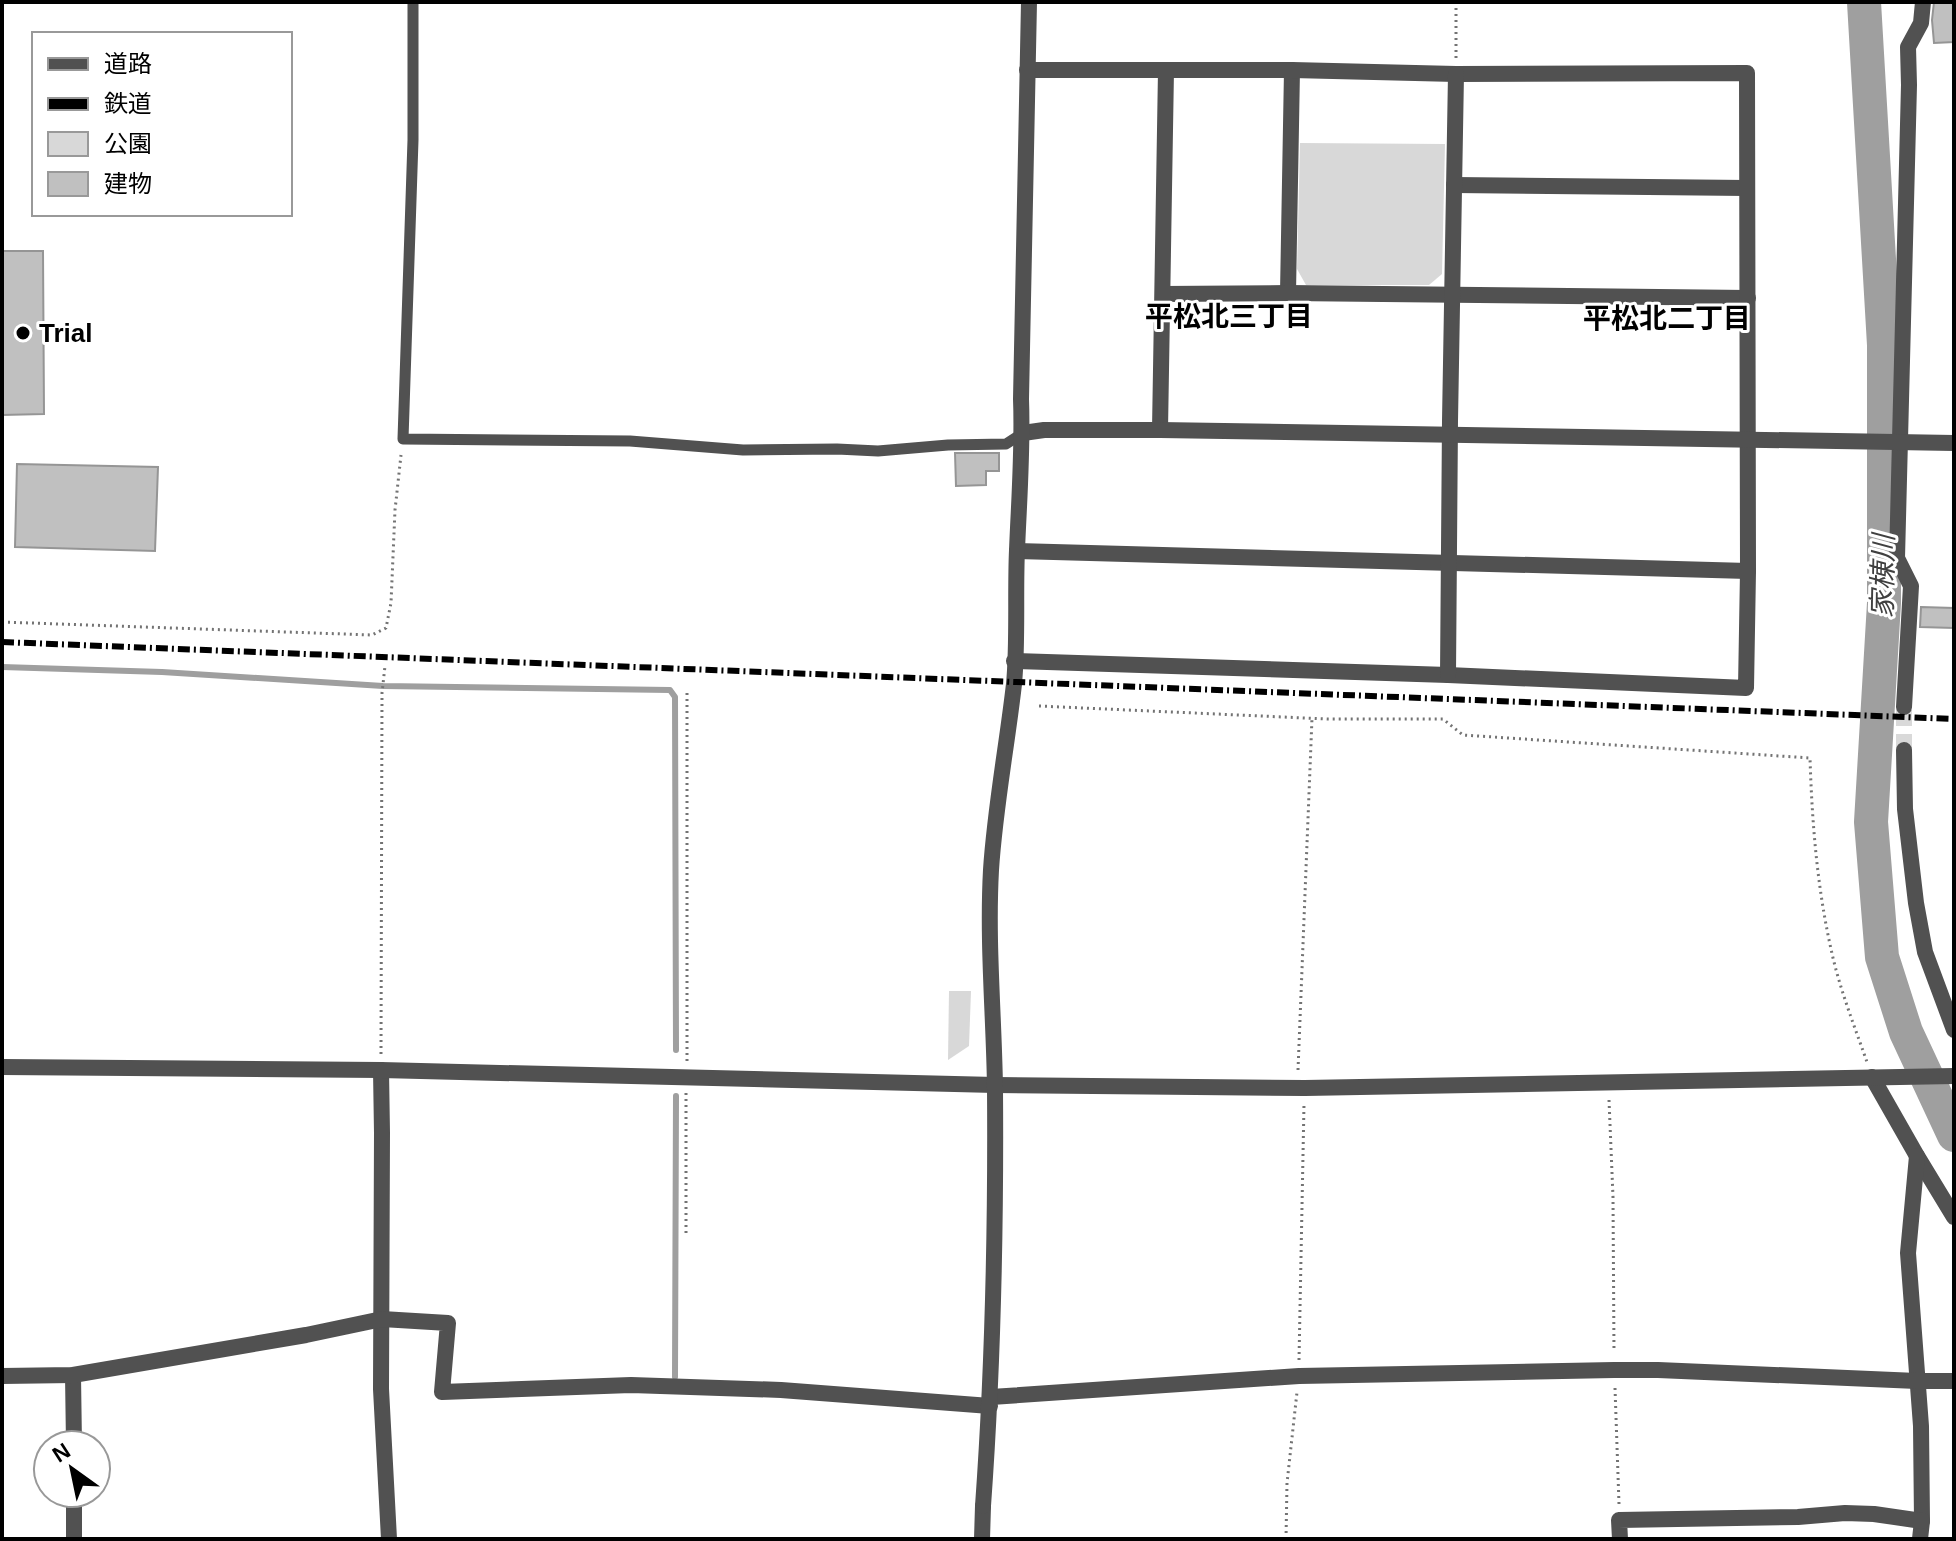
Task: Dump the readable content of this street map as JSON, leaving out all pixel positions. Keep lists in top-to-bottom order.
{
  "districts": ["平松北三丁目", "平松北二丁目"],
  "water": ["家棟川"],
  "places": ["Trial"],
  "legend": [
    "道路",
    "鉄道",
    "公園",
    "建物"
  ],
  "north": "top left"
}
